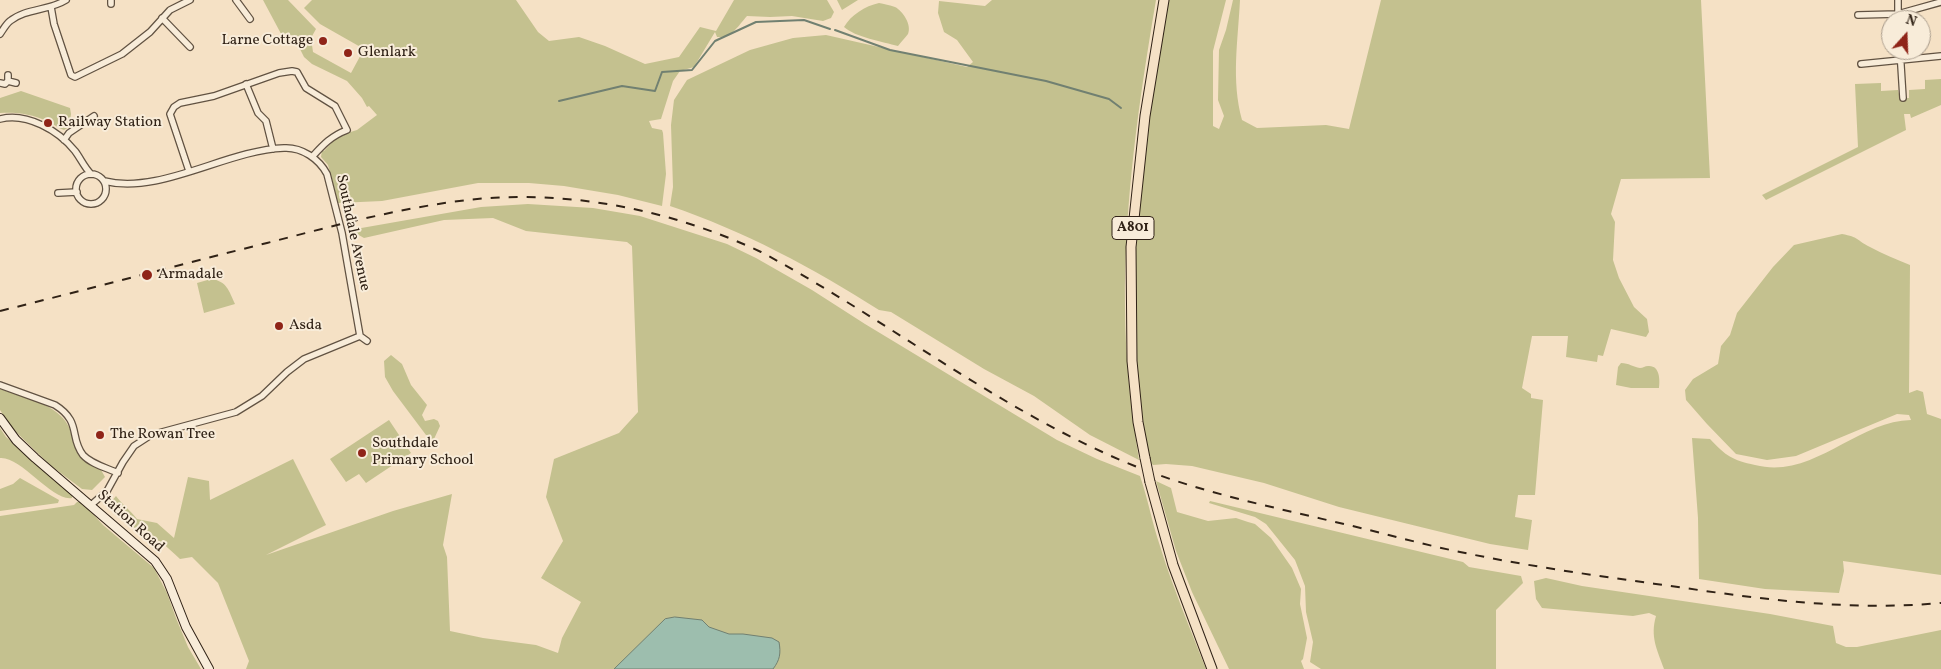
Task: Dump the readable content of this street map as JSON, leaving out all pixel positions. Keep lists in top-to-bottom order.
{
  "streets": {
    "main road": ["A801", "Station Road"],
    "street": ["Southdale Avenue"]
  },
  "places": [
    "Larne Cottage",
    "Glenlark",
    "Railway Station",
    "Armadale",
    "Asda",
    "The Rowan Tree",
    "Southdale Primary School"
  ],
  "north": "top"
}
